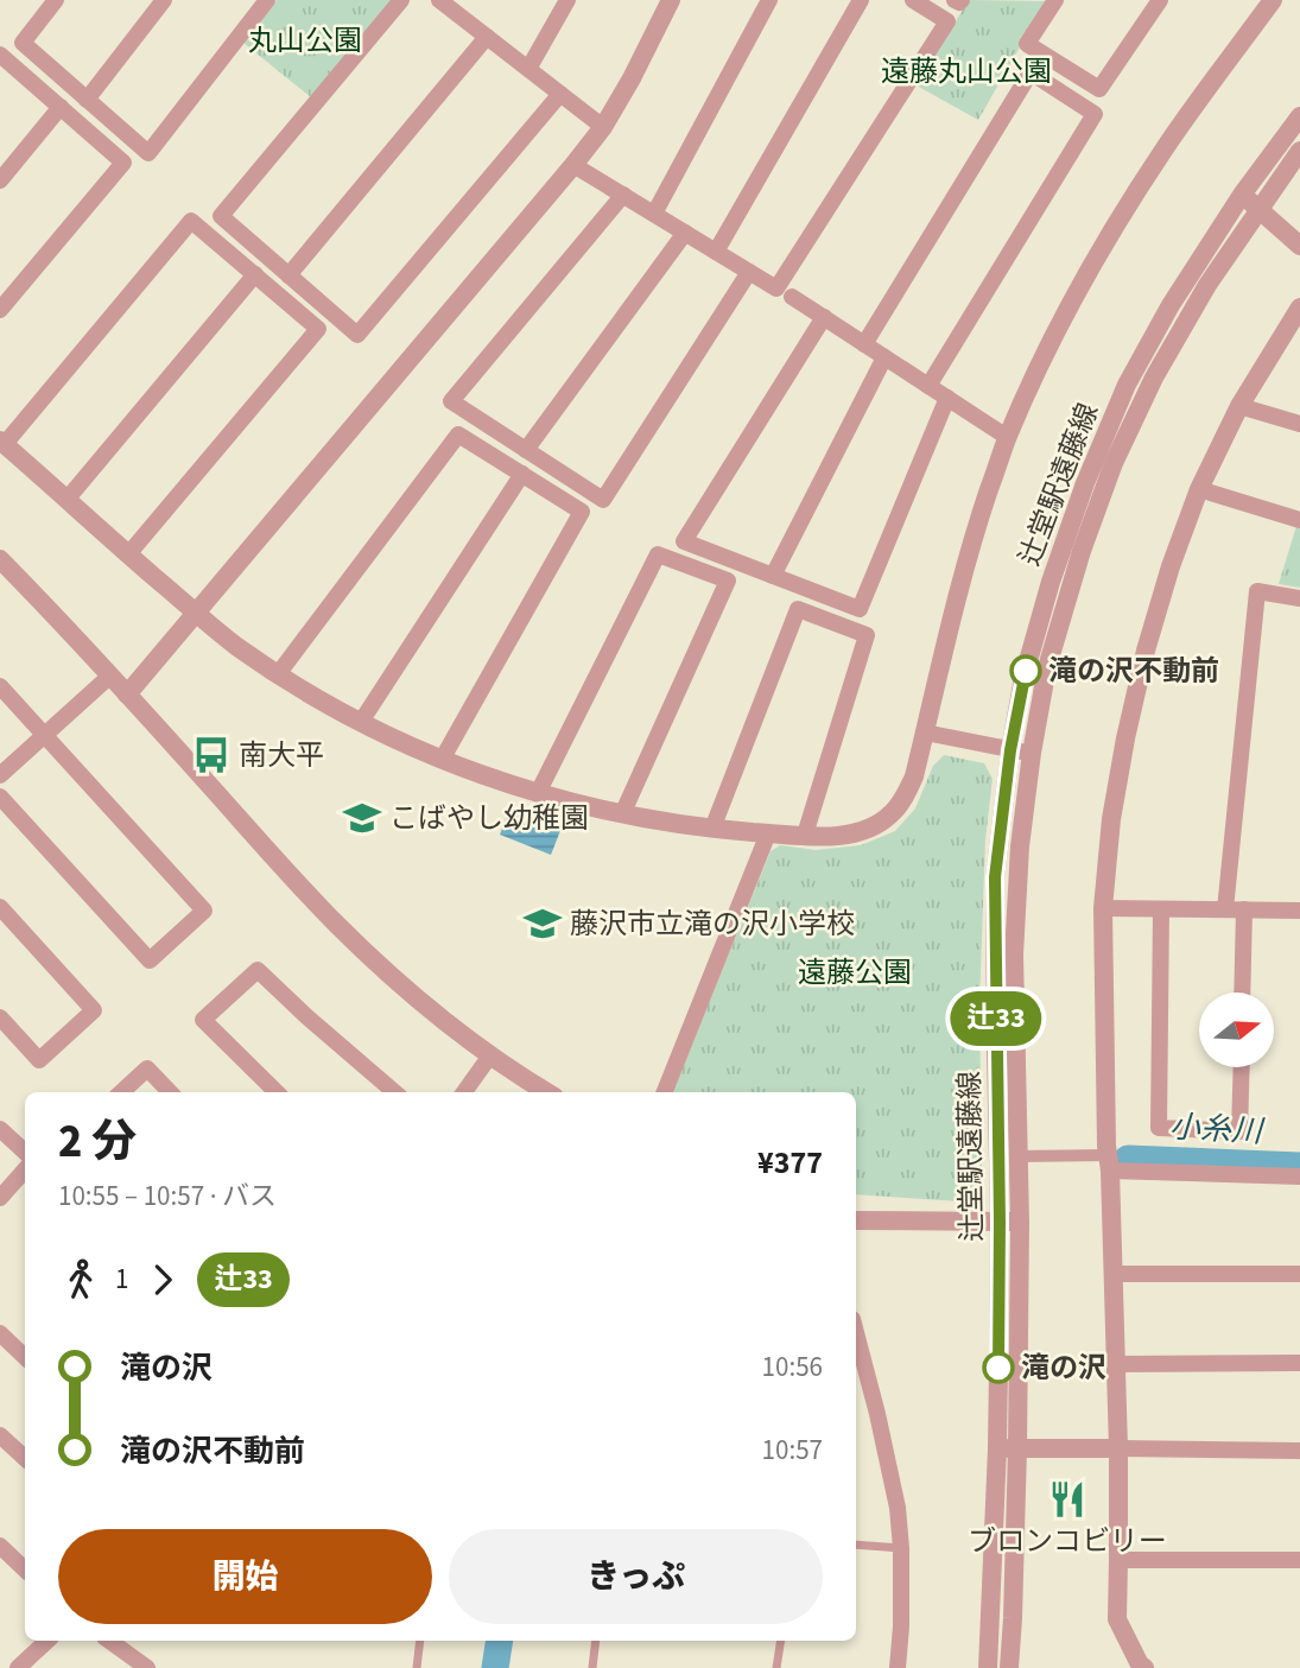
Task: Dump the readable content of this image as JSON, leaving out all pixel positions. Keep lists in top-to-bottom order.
{
  "streets": {
    "street": ["辻堂駅遠藤線"]
  },
  "water": ["小糸川"],
  "parks": ["丸山公園", "遠藤丸山公園", "遠藤公園"],
  "places": {
    "other": ["滝の沢不動前", "滝の沢"],
    "bus stop": ["南大平"],
    "school or university": ["こばやし幼稚園", "藤沢市立滝の沢小学校"],
    "restaurant": ["ブロンコビリー"]
  },
  "lines": ["bus line 辻33"],
  "north": "right",
  "page": {
    "on_map": "辻33",
    "heading": ["2 分", "10:55 – 10:57 · バス", "¥377"],
    "legs": ["1", "辻33"],
    "list": [
      {
        "name": "滝の沢",
        "value": "10:56"
      },
      {
        "name": "滝の沢不動前",
        "value": "10:57"
      }
    ],
    "buttons": ["開始", "きっぷ"]
  }
}
